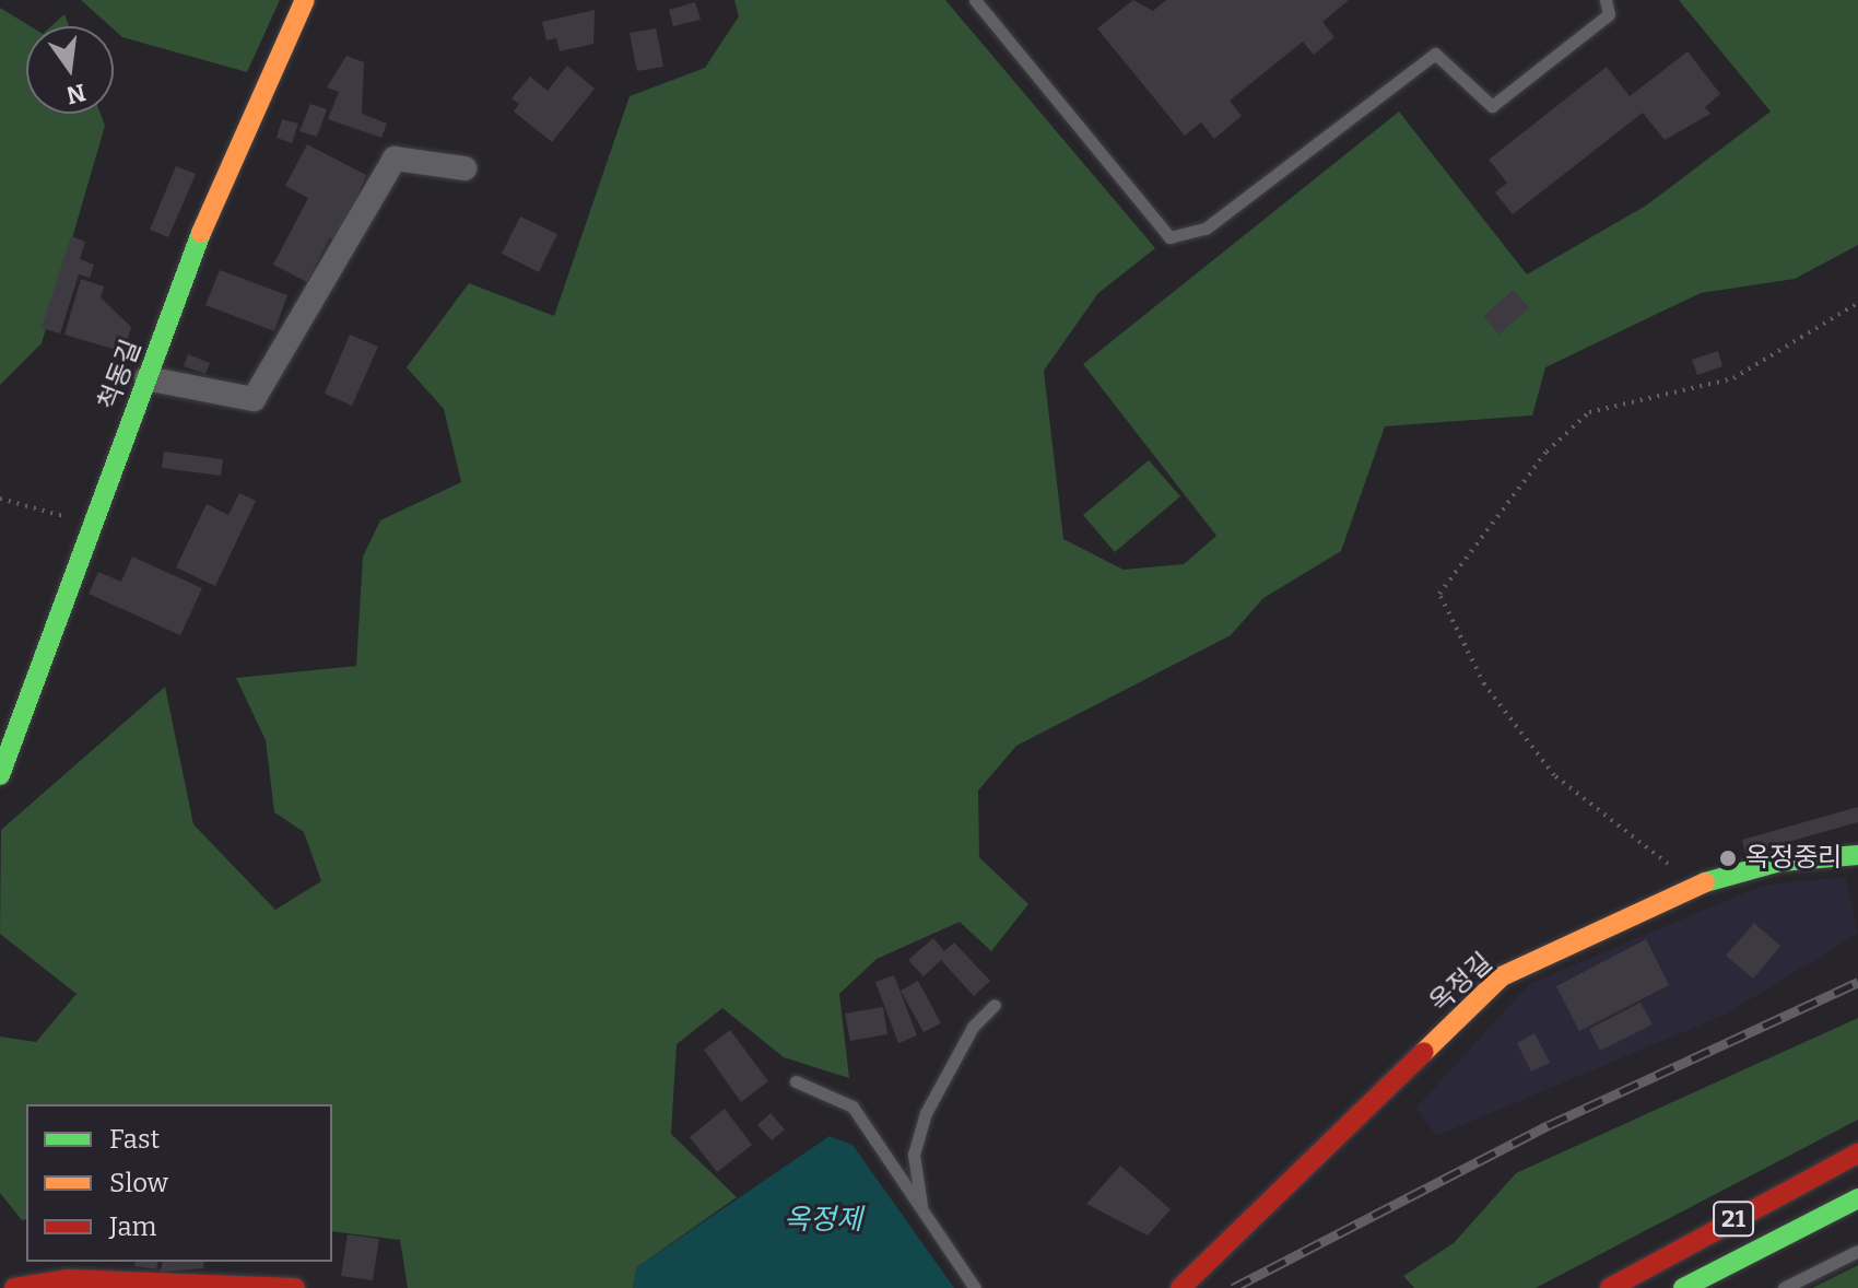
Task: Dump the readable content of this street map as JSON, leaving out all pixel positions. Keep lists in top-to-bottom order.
{
  "streets": {
    "main road": ["척동길", "옥정길", "21"]
  },
  "water": ["옥정제"],
  "places": ["옥정중리"],
  "legend": ["Fast", "Slow", "Jam"],
  "north": "bottom"
}
